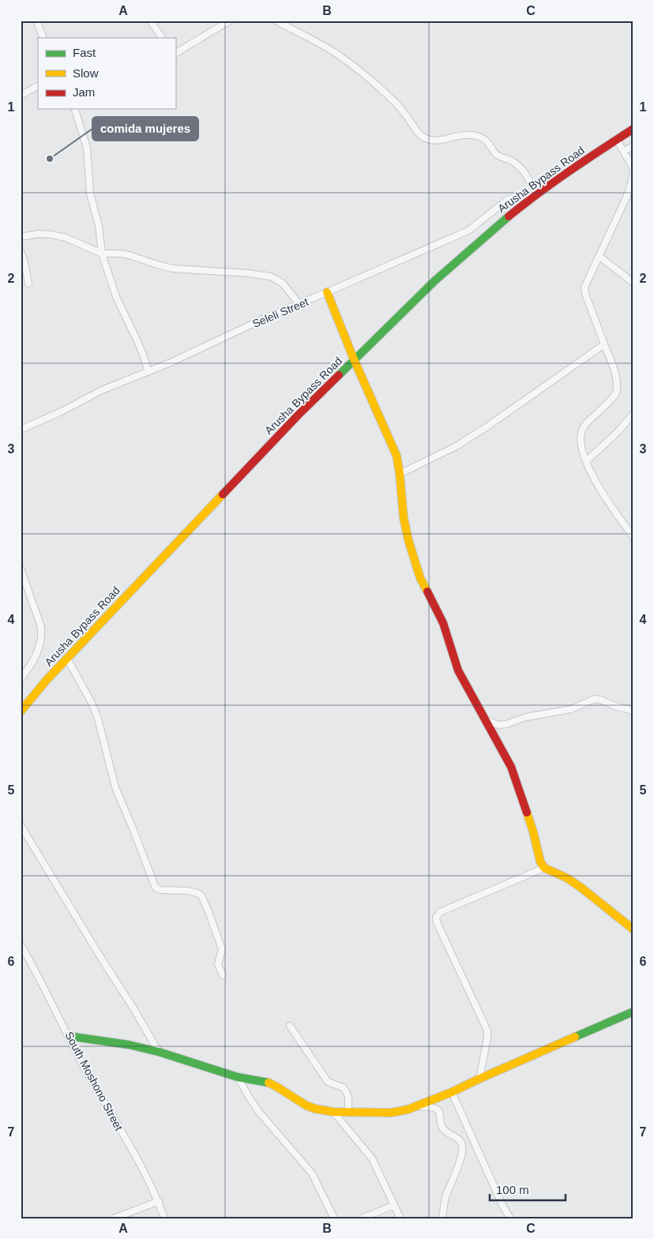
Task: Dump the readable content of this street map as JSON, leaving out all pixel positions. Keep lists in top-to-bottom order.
{
  "streets": {
    "street": ["Arusha Bypass Road", "Seleli Street", "South Moshono Street"]
  },
  "crossings": [
    ["Arusha Bypass Road", "Seleli Street"]
  ],
  "places": ["comida mujeres"],
  "legend": ["Fast", "Slow", "Jam"],
  "scale_bar": "100 m",
  "grid": {
    "columns": ["A", "B", "C"],
    "rows": [
      "1",
      "2",
      "3",
      "4",
      "5",
      "6",
      "7"
    ]
  }
}
